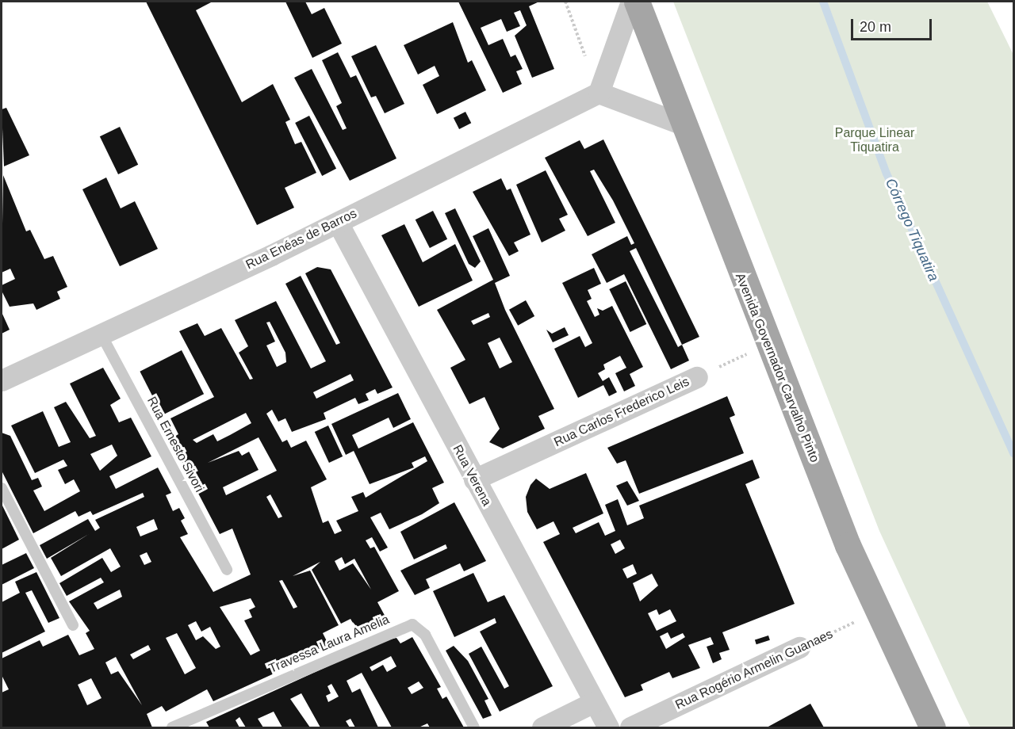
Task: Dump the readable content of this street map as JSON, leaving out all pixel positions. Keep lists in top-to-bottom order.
{
  "streets": {
    "main road": ["Avenida Governador Carvalho Pinto"],
    "street": [
      "Rua Enéas de Barros",
      "Rua Carlos Frederico Leis",
      "Rua Verena",
      "Rua Rogério Armelin Guanaes"
    ],
    "lane": ["Rua Ernesto Sivori", "Travessa Laura Amelia"]
  },
  "crossings": [
    ["Rua Enéas de Barros", "Rua Ernesto Sivori"],
    ["Rua Enéas de Barros", "Rua Verena"],
    ["Avenida Governador Carvalho Pinto", "Rua Carlos Frederico Leis"],
    ["Avenida Governador Carvalho Pinto", "Rua Rogério Armelin Guanaes"],
    ["Rua Carlos Frederico Leis", "Rua Verena"]
  ],
  "water": ["Córrego Tiquatira"],
  "parks": ["Parque Linear Tiquatira"],
  "scale_bar": "20 m"
}
